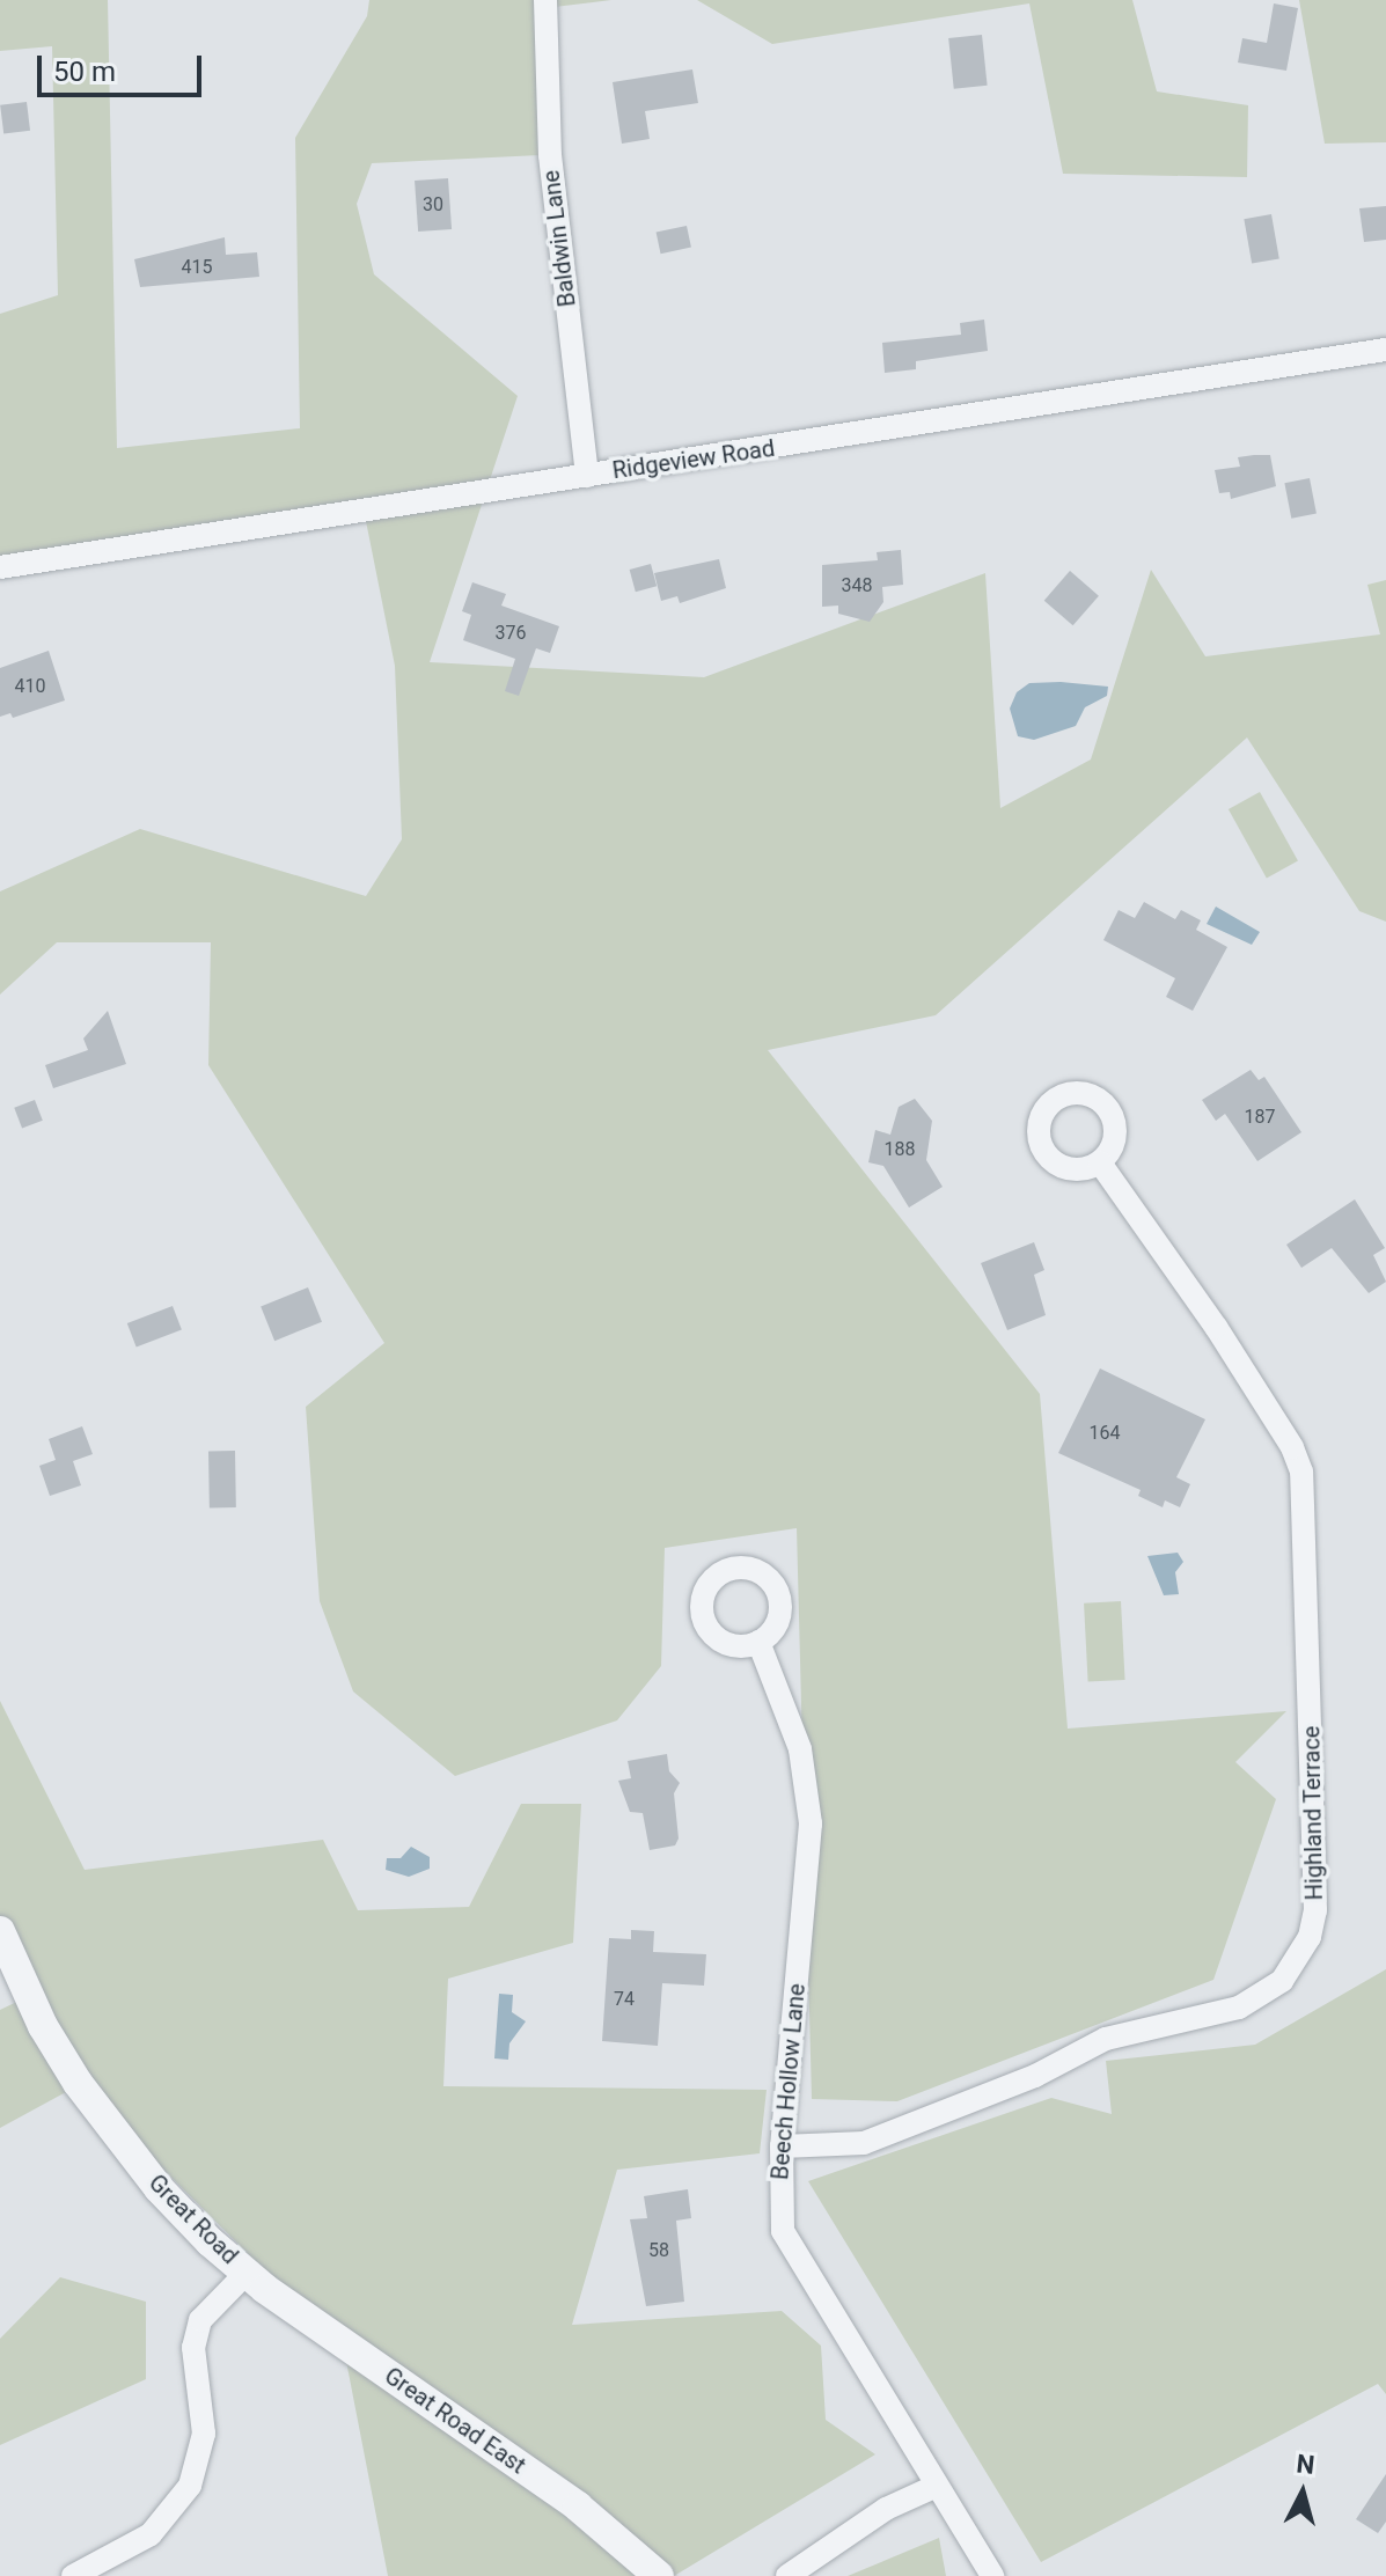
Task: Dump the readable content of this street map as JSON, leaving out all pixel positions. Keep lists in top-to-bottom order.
{
  "streets": {
    "street": [
      "Baldwin Lane",
      "Ridgeview Road",
      "Highland Terrace",
      "Beech Hollow Lane",
      "Great Road",
      "Great Road East"
    ]
  },
  "crossings": [
    ["Baldwin Lane", "Ridgeview Road"],
    ["Highland Terrace", "Beech Hollow Lane"],
    ["Great Road", "Great Road East"]
  ],
  "house_numbers": [
    "30",
    "415",
    "348",
    "376",
    "410",
    "187",
    "188",
    "164",
    "74",
    "58"
  ],
  "scale_bar": "50 m",
  "north": "top"
}
